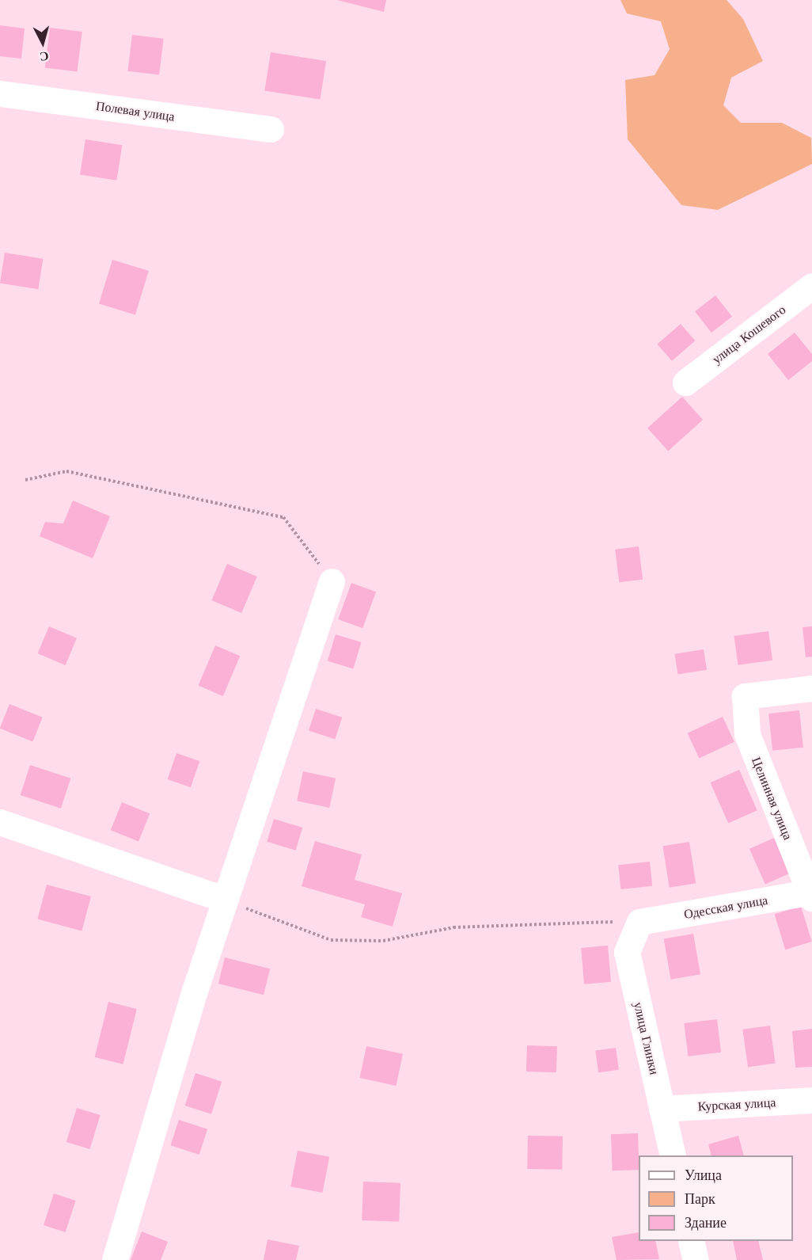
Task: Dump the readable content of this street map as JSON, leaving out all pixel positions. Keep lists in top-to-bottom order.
{
  "streets": {
    "street": [
      "Полевая улица",
      "улица Кошевого",
      "Целинная улица",
      "Одесская улица",
      "улица Глинки",
      "Курская улица"
    ]
  },
  "crossings": [
    ["Целинная улица", "Одесская улица"],
    ["Одесская улица", "улица Глинки"],
    ["улица Глинки", "Курская улица"]
  ],
  "legend": ["Улица", "Парк", "Здание"],
  "north": "bottom"
}
